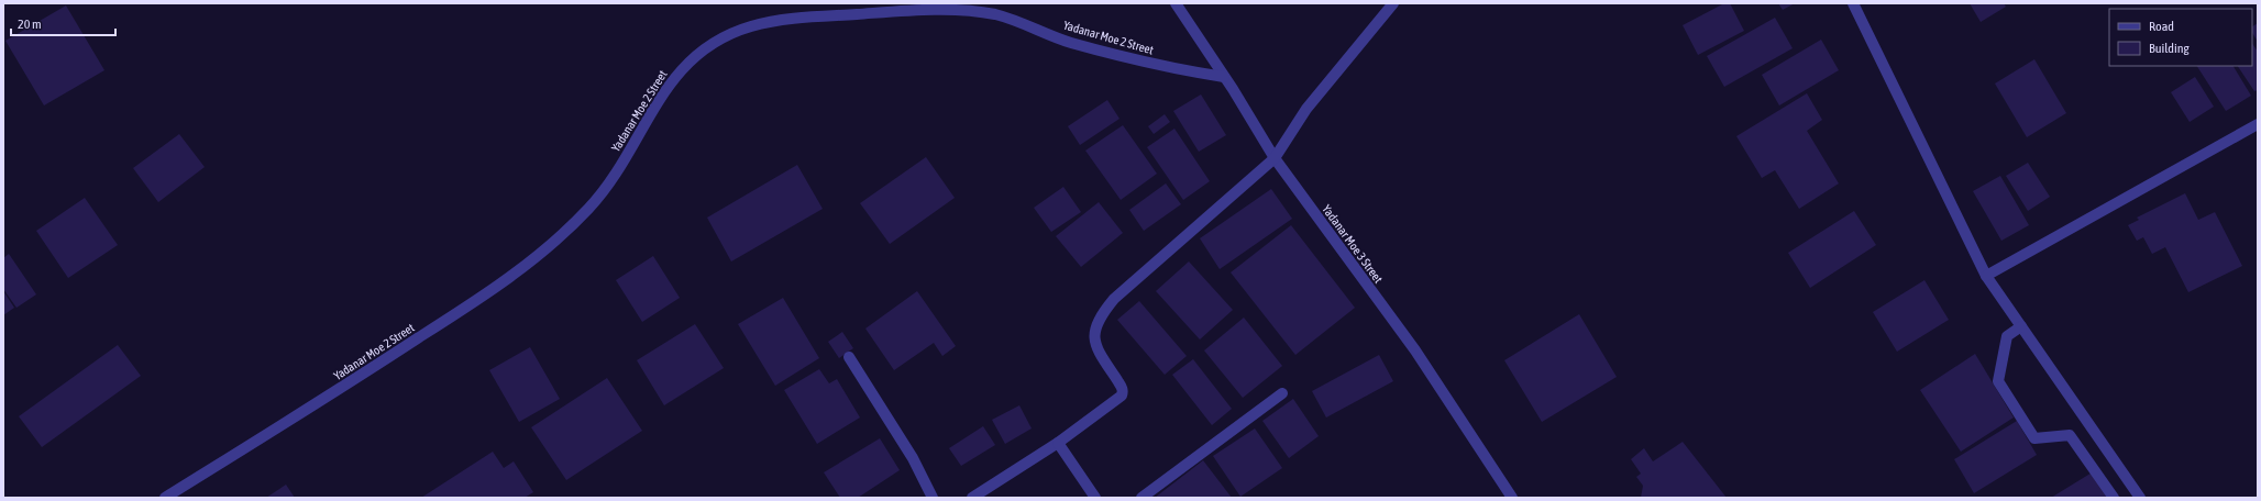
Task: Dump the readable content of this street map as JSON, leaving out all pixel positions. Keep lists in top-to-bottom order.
{
  "streets": {
    "street": ["Yadanar Moe 2 Street", "Yadanar Moe 3 Street"]
  },
  "crossings": [
    ["Yadanar Moe 2 Street", "Yadanar Moe 3 Street"]
  ],
  "legend": ["Road", "Building"],
  "scale_bar": "20 m"
}
